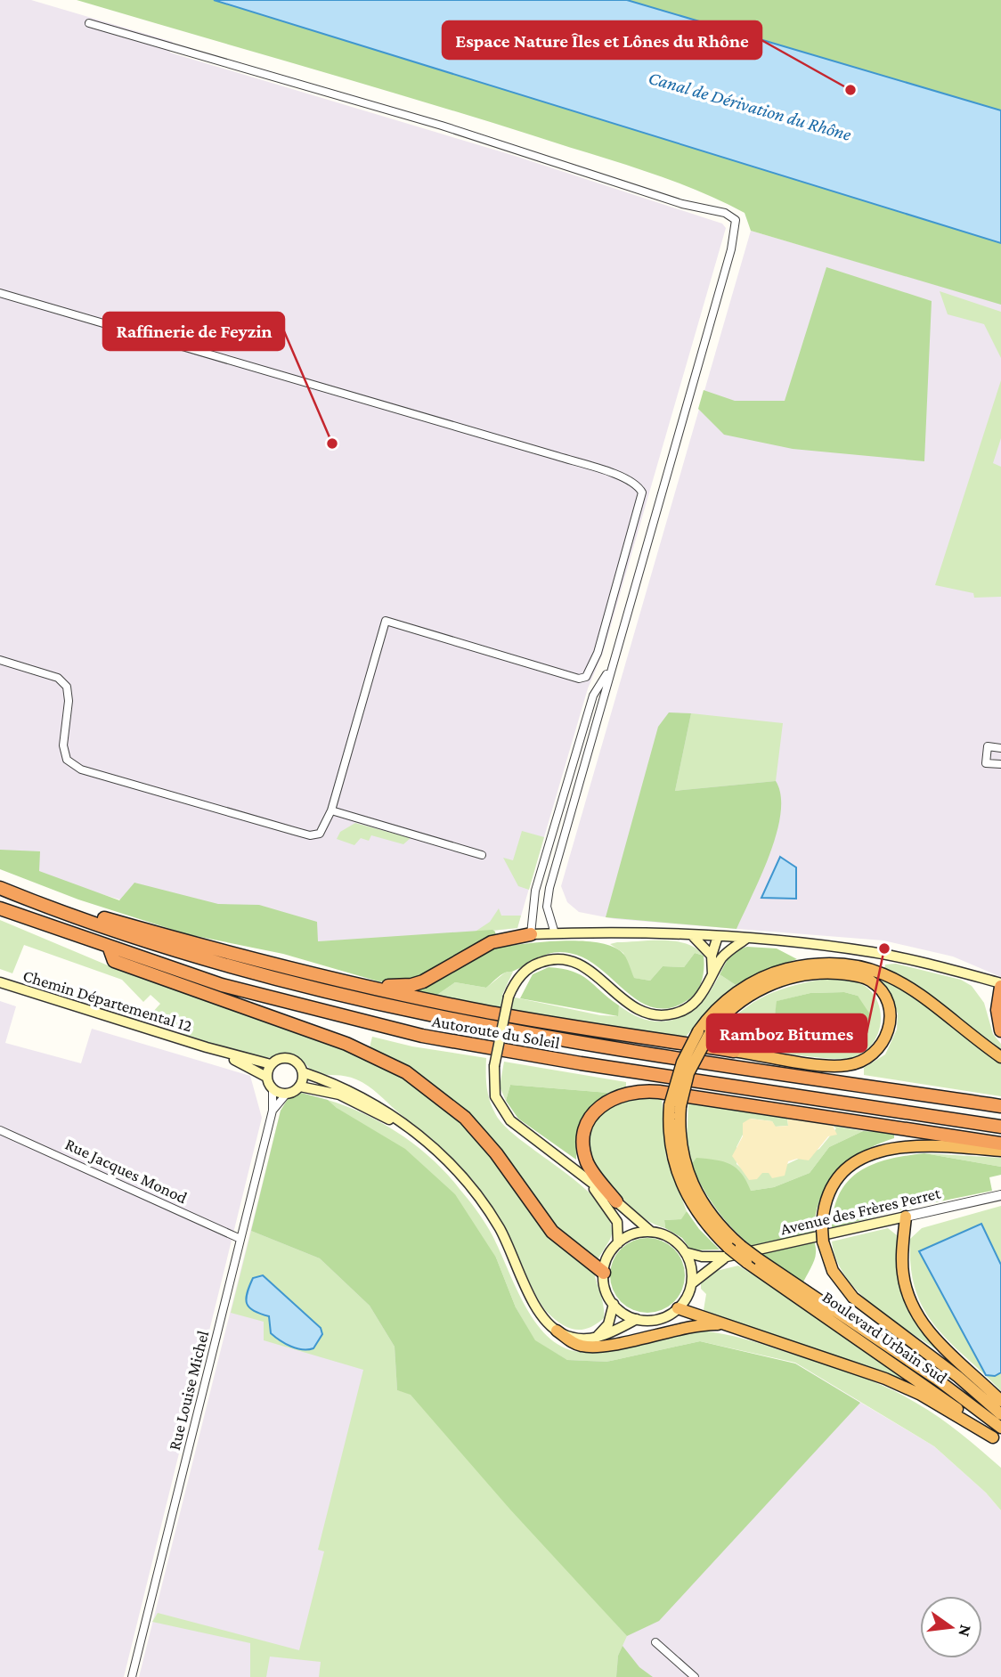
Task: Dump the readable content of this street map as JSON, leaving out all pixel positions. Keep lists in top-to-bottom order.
{
  "streets": {
    "highway": ["Autoroute du Soleil", "Boulevard Urbain Sud"],
    "main road": ["Chemin Départemental 12", "Avenue des Frères Perret"],
    "street": ["Rue Jacques Monod", "Rue Louise Michel"]
  },
  "crossings": [
    ["Rue Jacques Monod", "Rue Louise Michel"],
    ["Avenue des Frères Perret", "Boulevard Urbain Sud"]
  ],
  "water": ["Canal de Dérivation du Rhône"],
  "places": ["Espace Nature Îles et Lônes du Rhône", "Raffinerie de Feyzin", "Ramboz Bitumes"],
  "north": "right"
}
